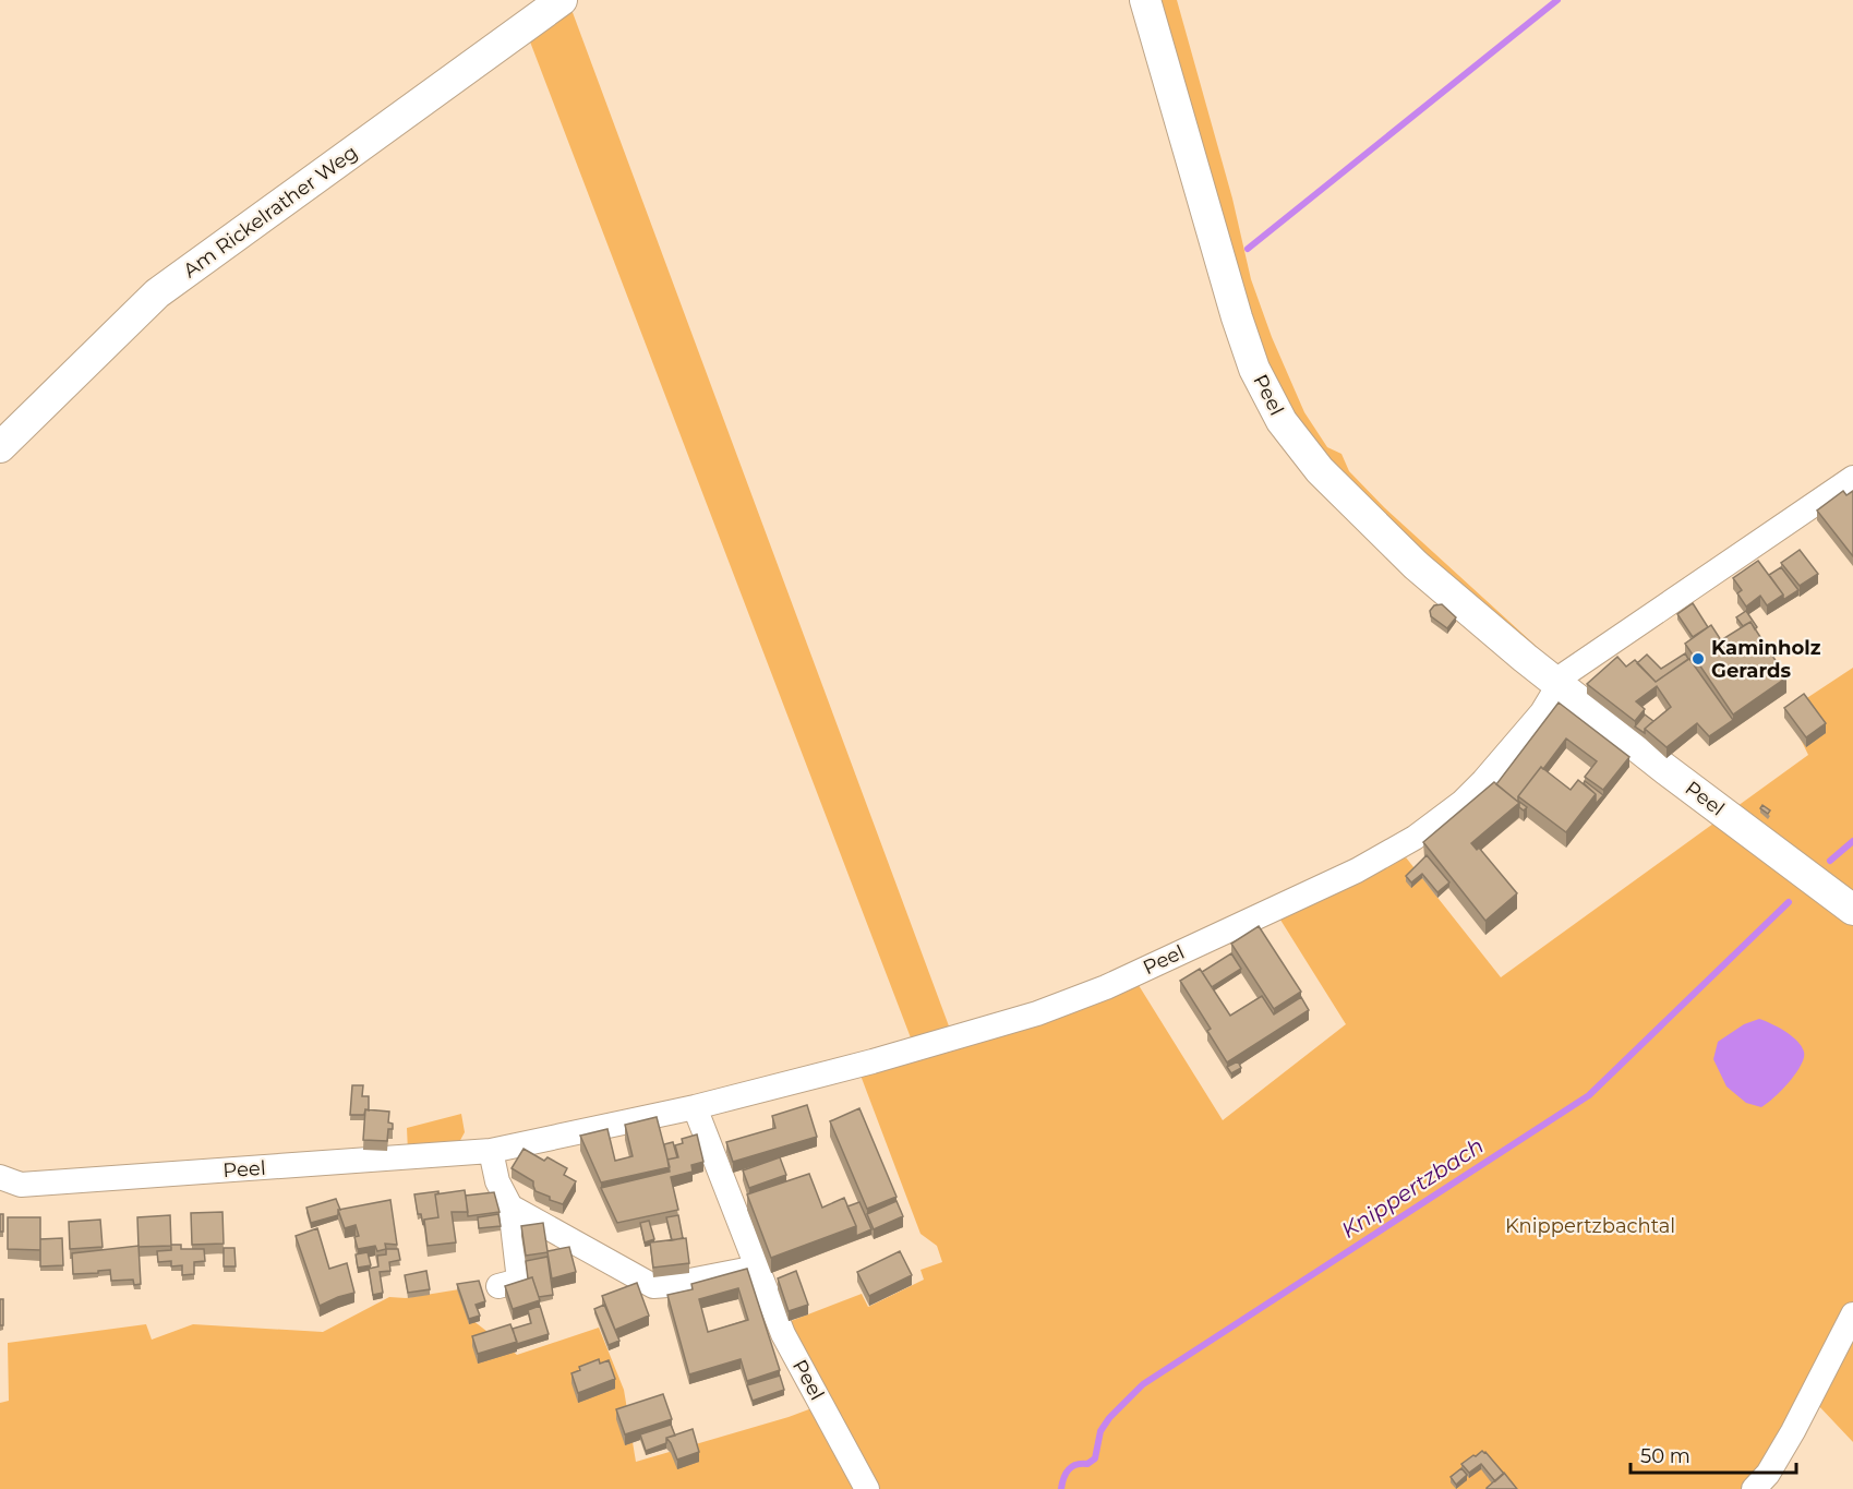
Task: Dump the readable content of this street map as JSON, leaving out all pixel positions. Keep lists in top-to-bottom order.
{
  "streets": {
    "street": ["Am Rickelrather Weg", "Peel"]
  },
  "water": ["Knippertzbach"],
  "parks": ["Knippertzbachtal"],
  "places": ["Kaminholz Gerards"],
  "scale_bar": "50 m"
}
